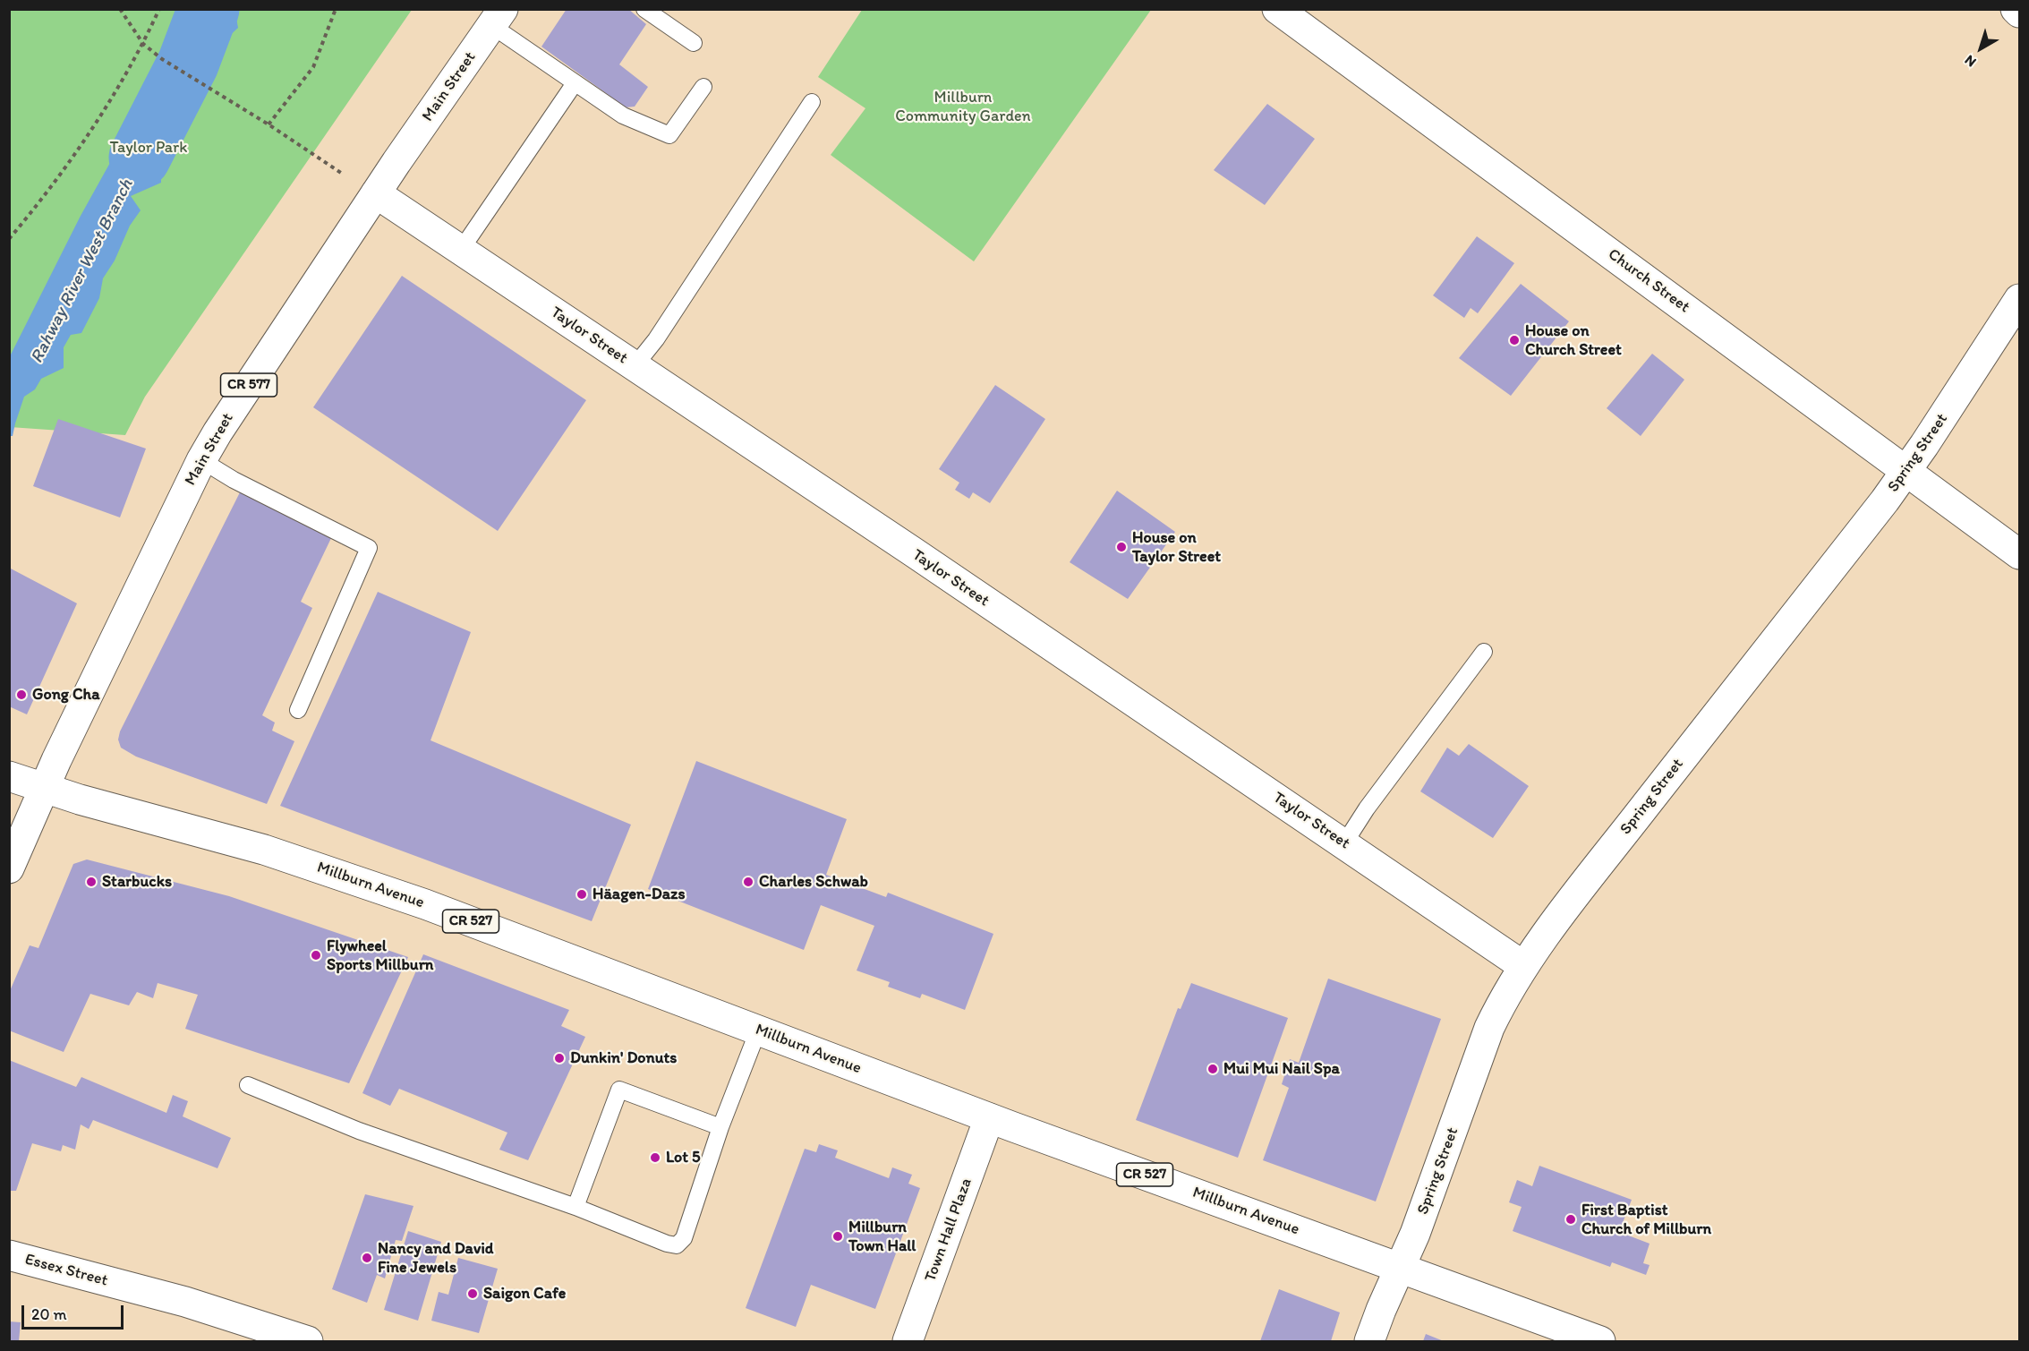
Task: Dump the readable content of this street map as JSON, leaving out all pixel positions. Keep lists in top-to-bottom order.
{
  "streets": {
    "street": [
      "Main Street",
      "Church Street",
      "Taylor Street",
      "CR 577",
      "Spring Street",
      "Millburn Avenue",
      "CR 527",
      "Town Hall Plaza",
      "Essex Street"
    ]
  },
  "crossings": [
    ["Main Street", "Taylor Street"],
    ["Main Street", "Millburn Avenue"],
    ["Church Street", "Spring Street"],
    ["Taylor Street", "Spring Street"],
    ["Spring Street", "Millburn Avenue"],
    ["Millburn Avenue", "Town Hall Plaza"]
  ],
  "water": ["Rahway River West Branch"],
  "parks": ["Millburn Community Garden", "Taylor Park"],
  "places": [
    "House on Church Street",
    "House on Taylor Street",
    "Gong Cha",
    "Starbucks",
    "Charles Schwab",
    "Häagen-Dazs",
    "Flywheel Sports Millburn",
    "Dunkin' Donuts",
    "Mui Mui Nail Spa",
    "Lot 5",
    "First Baptist Church of Millburn",
    "Millburn Town Hall",
    "Nancy and David Fine Jewels",
    "Saigon Cafe"
  ],
  "scale_bar": "20 m",
  "north": "bottom left"
}
